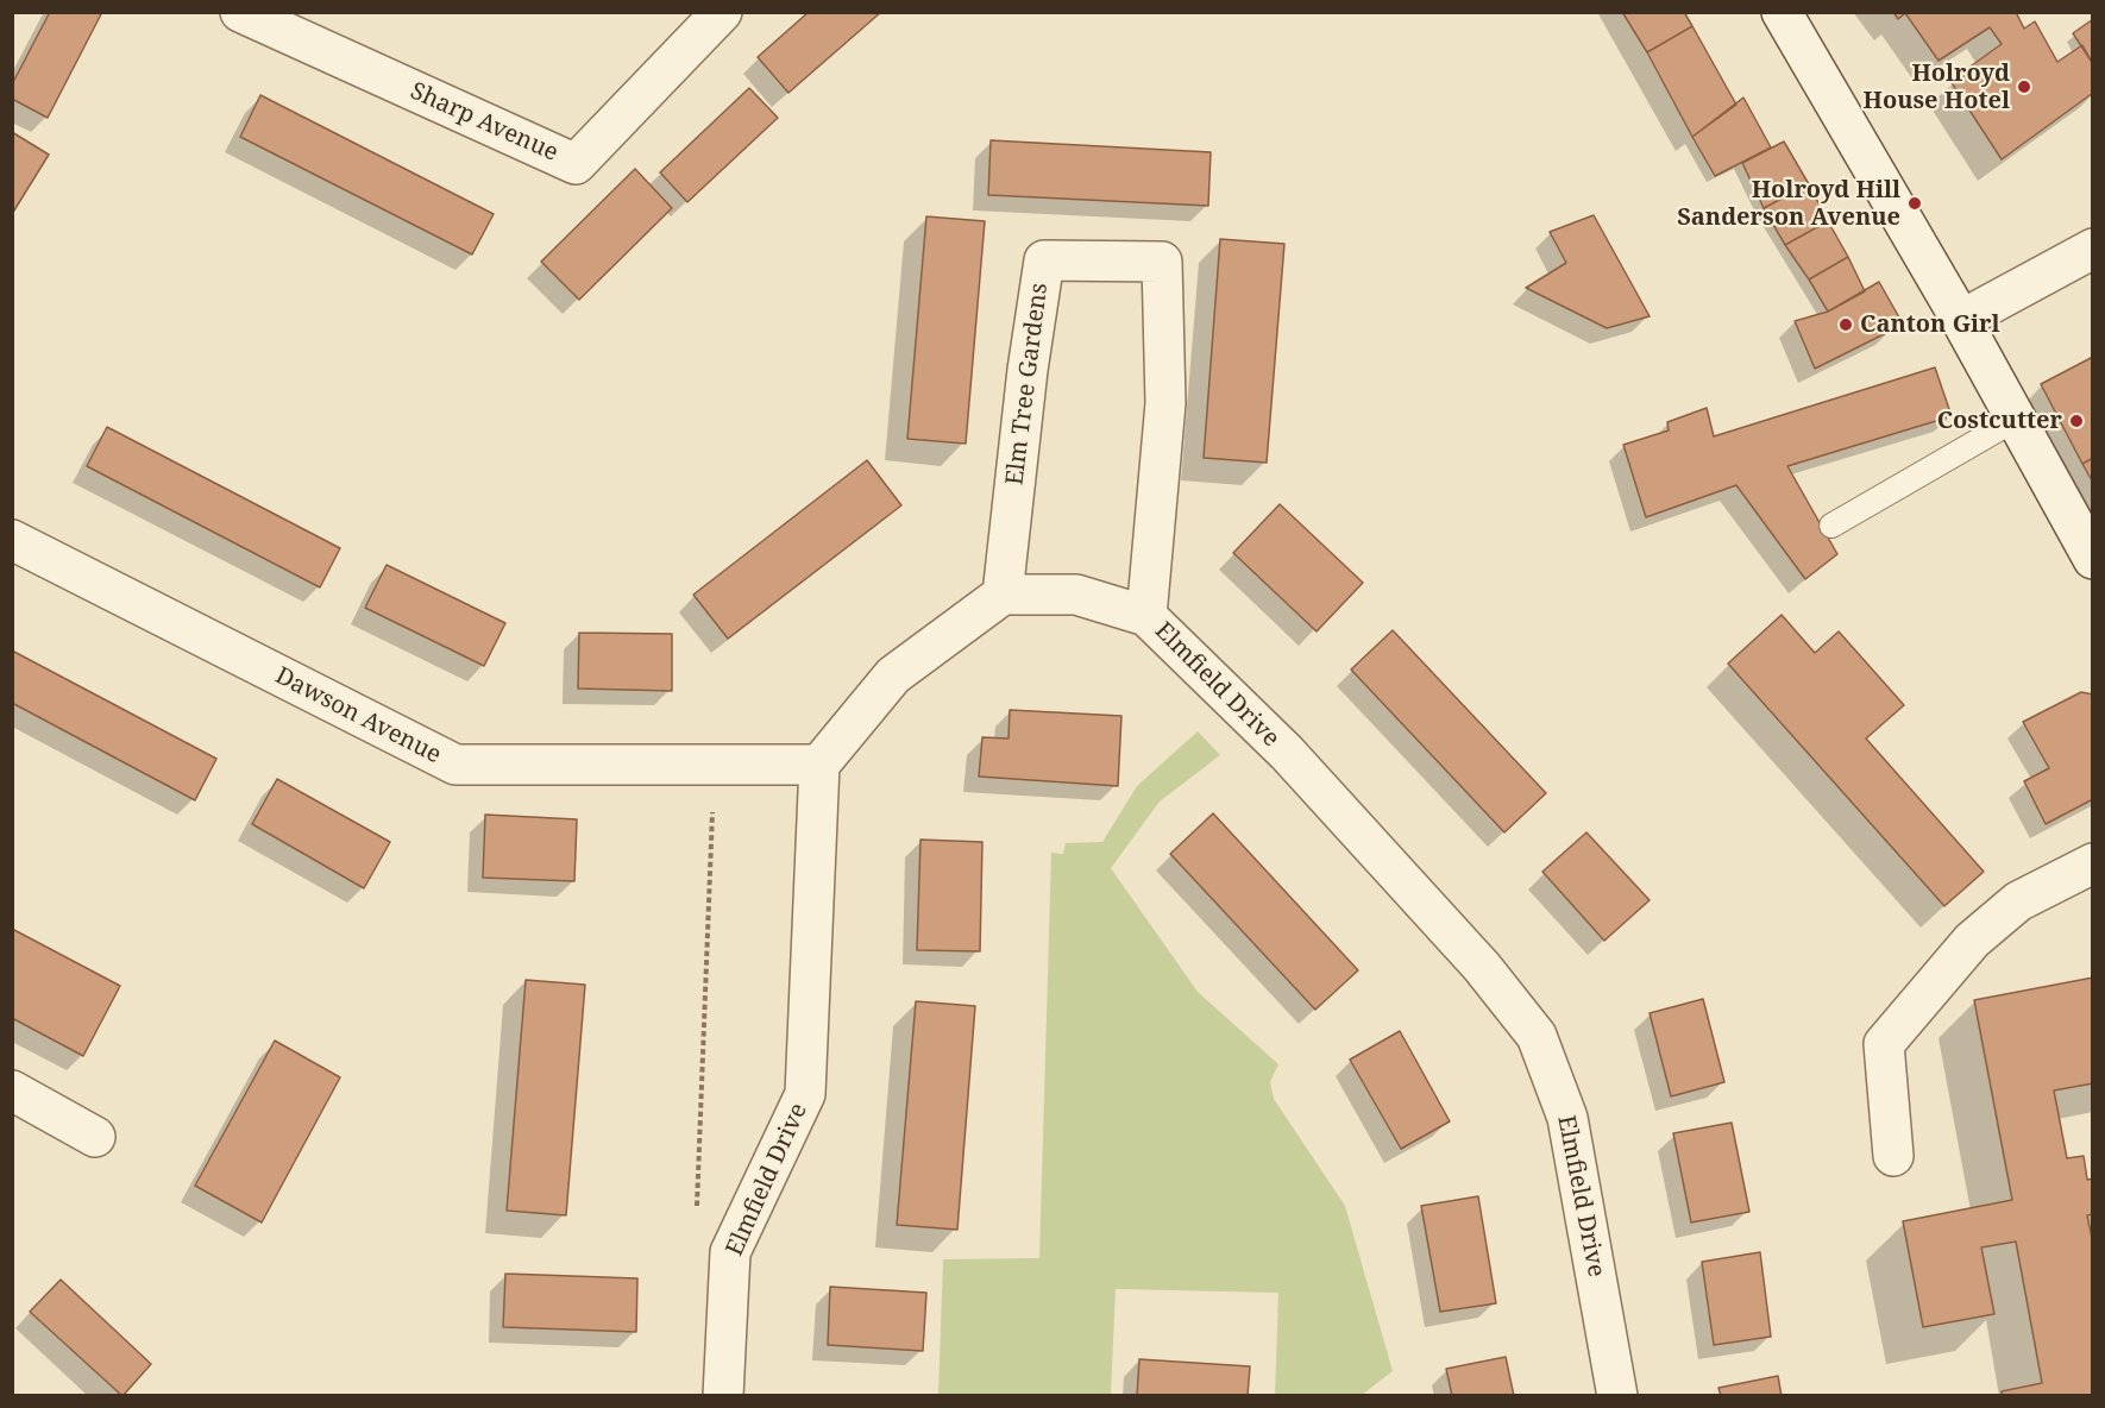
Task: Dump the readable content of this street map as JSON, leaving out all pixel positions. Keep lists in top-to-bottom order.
{
  "streets": {
    "street": [
      "Sharp Avenue",
      "Elm Tree Gardens",
      "Elmfield Drive",
      "Dawson Avenue"
    ]
  },
  "crossings": [
    ["Elm Tree Gardens", "Elmfield Drive"],
    ["Elmfield Drive", "Dawson Avenue"]
  ],
  "places": [
    "Holroyd House Hotel",
    "Holroyd Hill Sanderson Avenue",
    "Canton Girl",
    "Costcutter"
  ]
}
